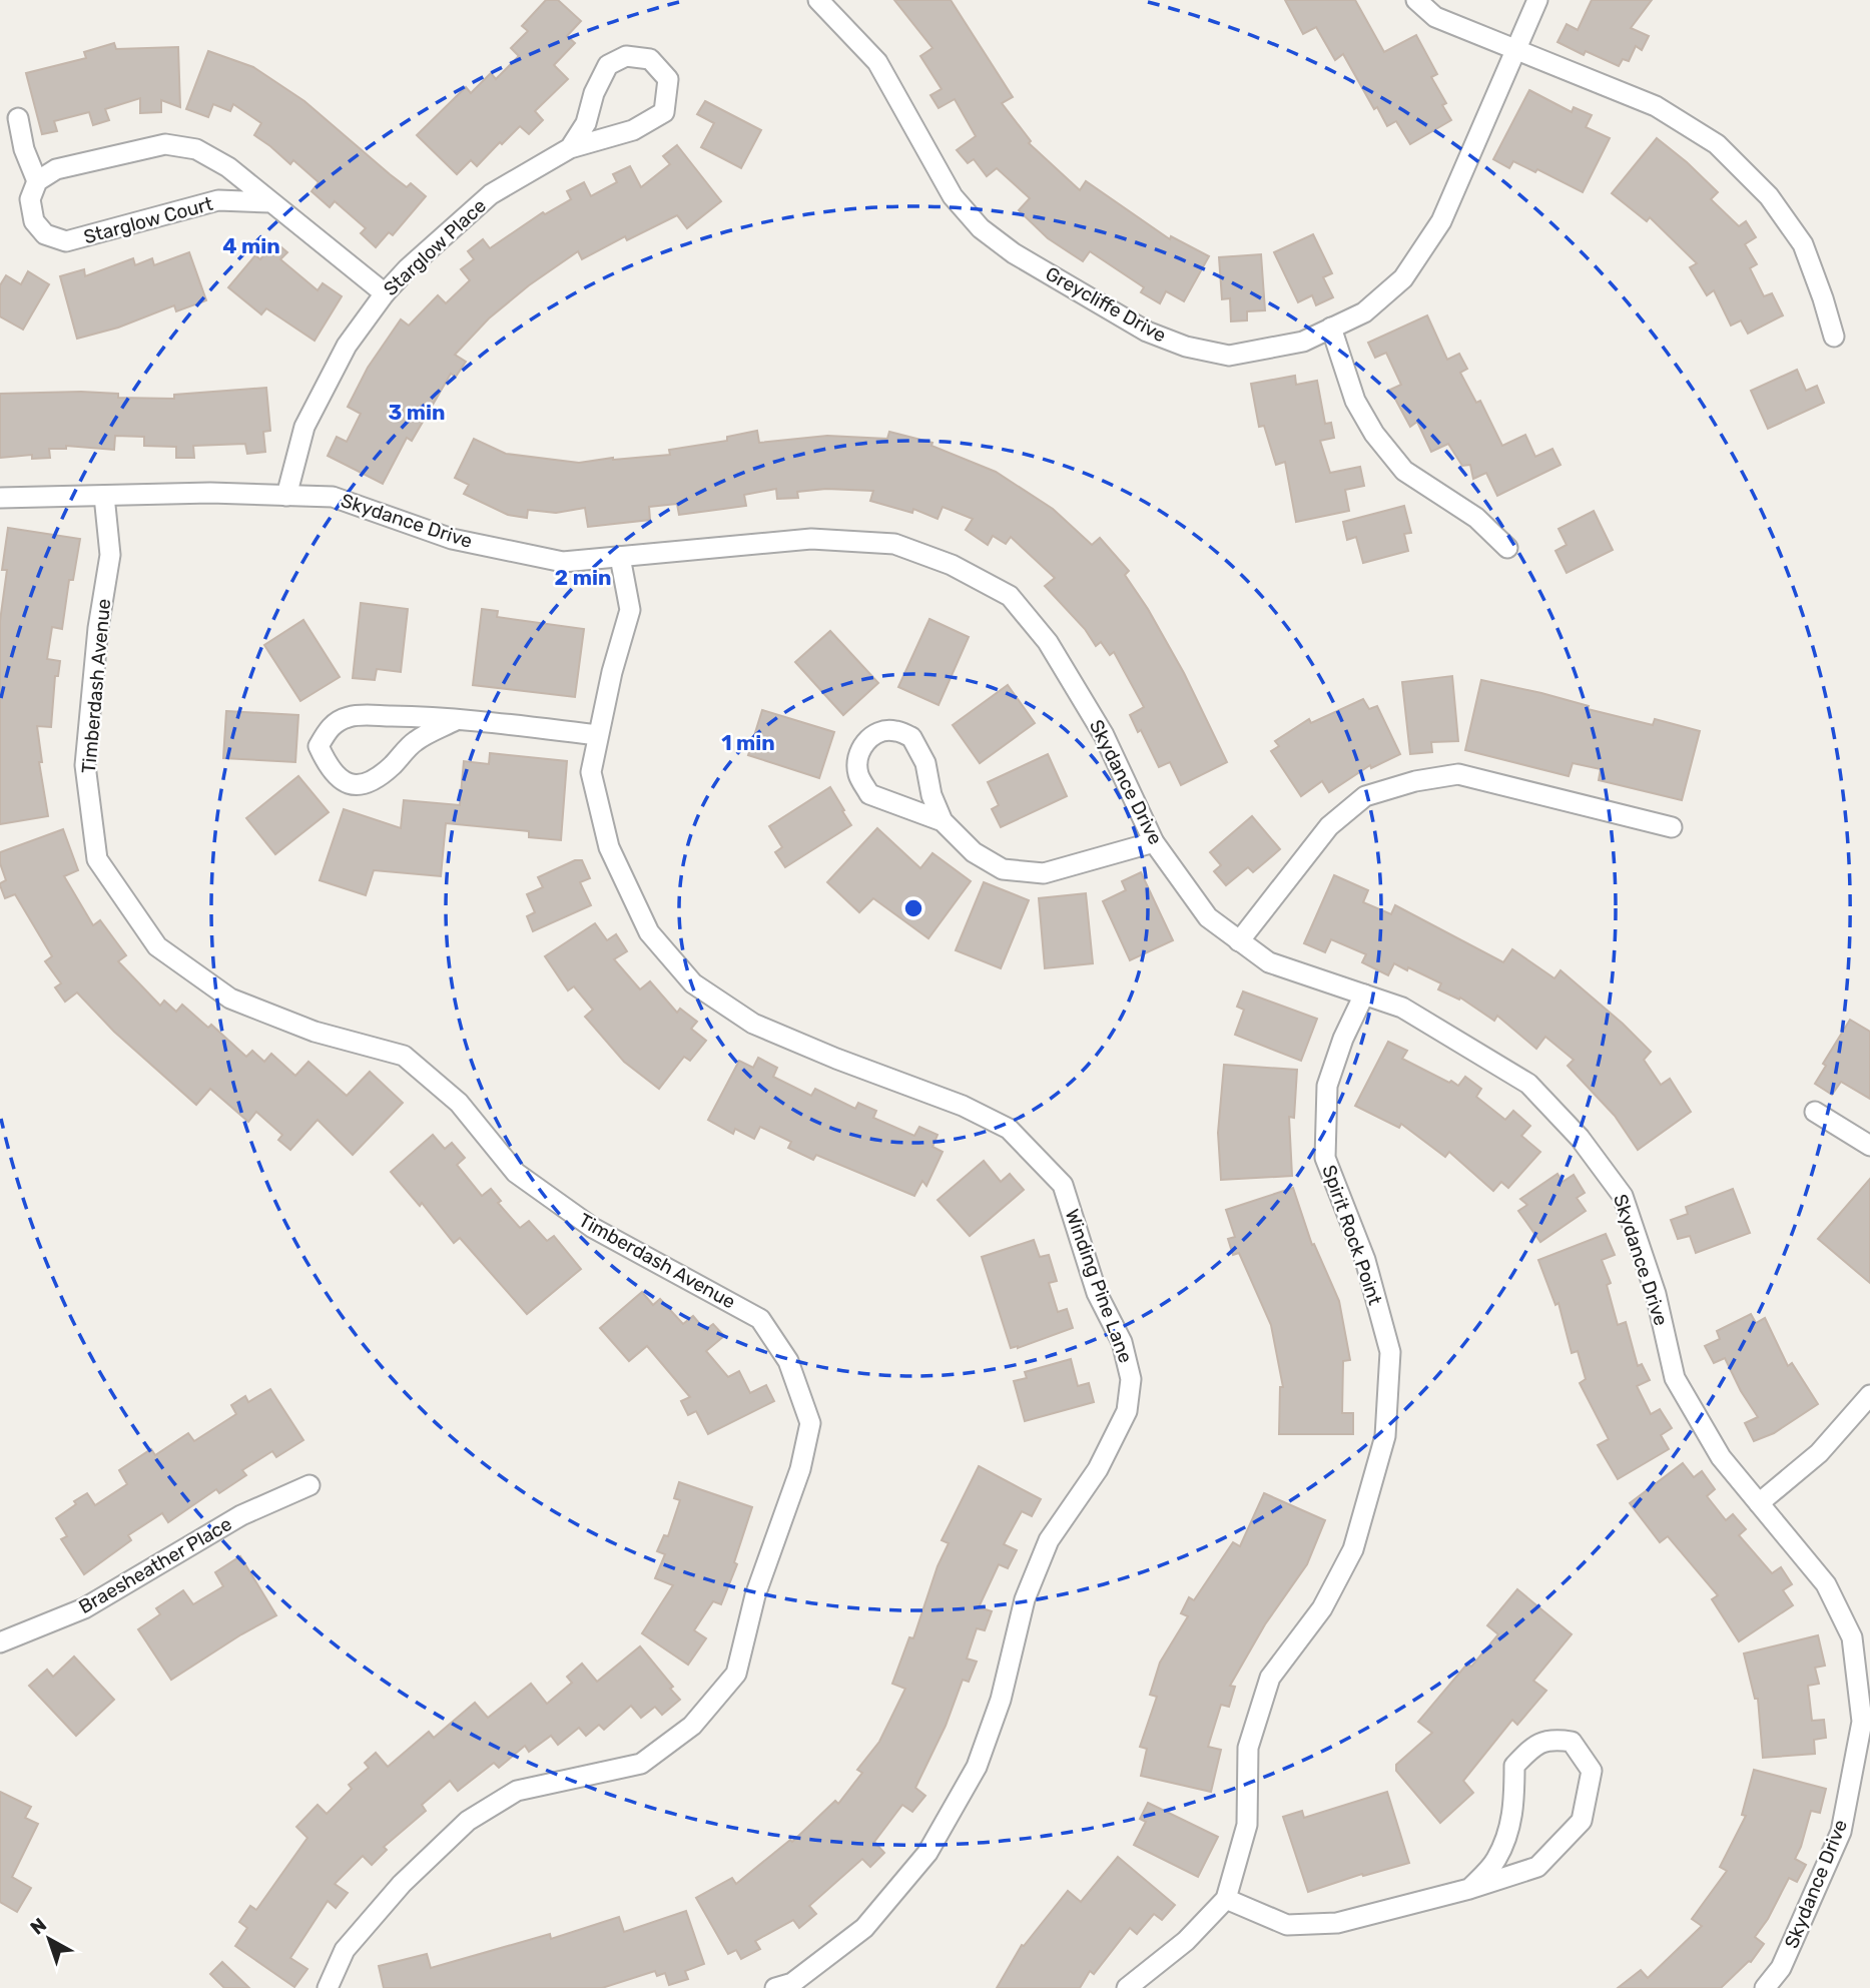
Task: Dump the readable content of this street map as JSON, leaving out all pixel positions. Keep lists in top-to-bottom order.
{
  "streets": {
    "street": [
      "Starglow Court",
      "Starglow Place",
      "Greycliffe Drive",
      "Skydance Drive",
      "Timberdash Avenue",
      "Spirit Rock Point",
      "Winding Pine Lane",
      "Braesheather Place"
    ]
  },
  "crossings": [
    ["Starglow Place", "Skydance Drive"],
    ["Skydance Drive", "Timberdash Avenue"],
    ["Skydance Drive", "Spirit Rock Point"],
    ["Skydance Drive", "Winding Pine Lane"]
  ],
  "north": "top left",
  "rings": [
    "4 min",
    "3 min",
    "2 min",
    "1 min"
  ]
}
